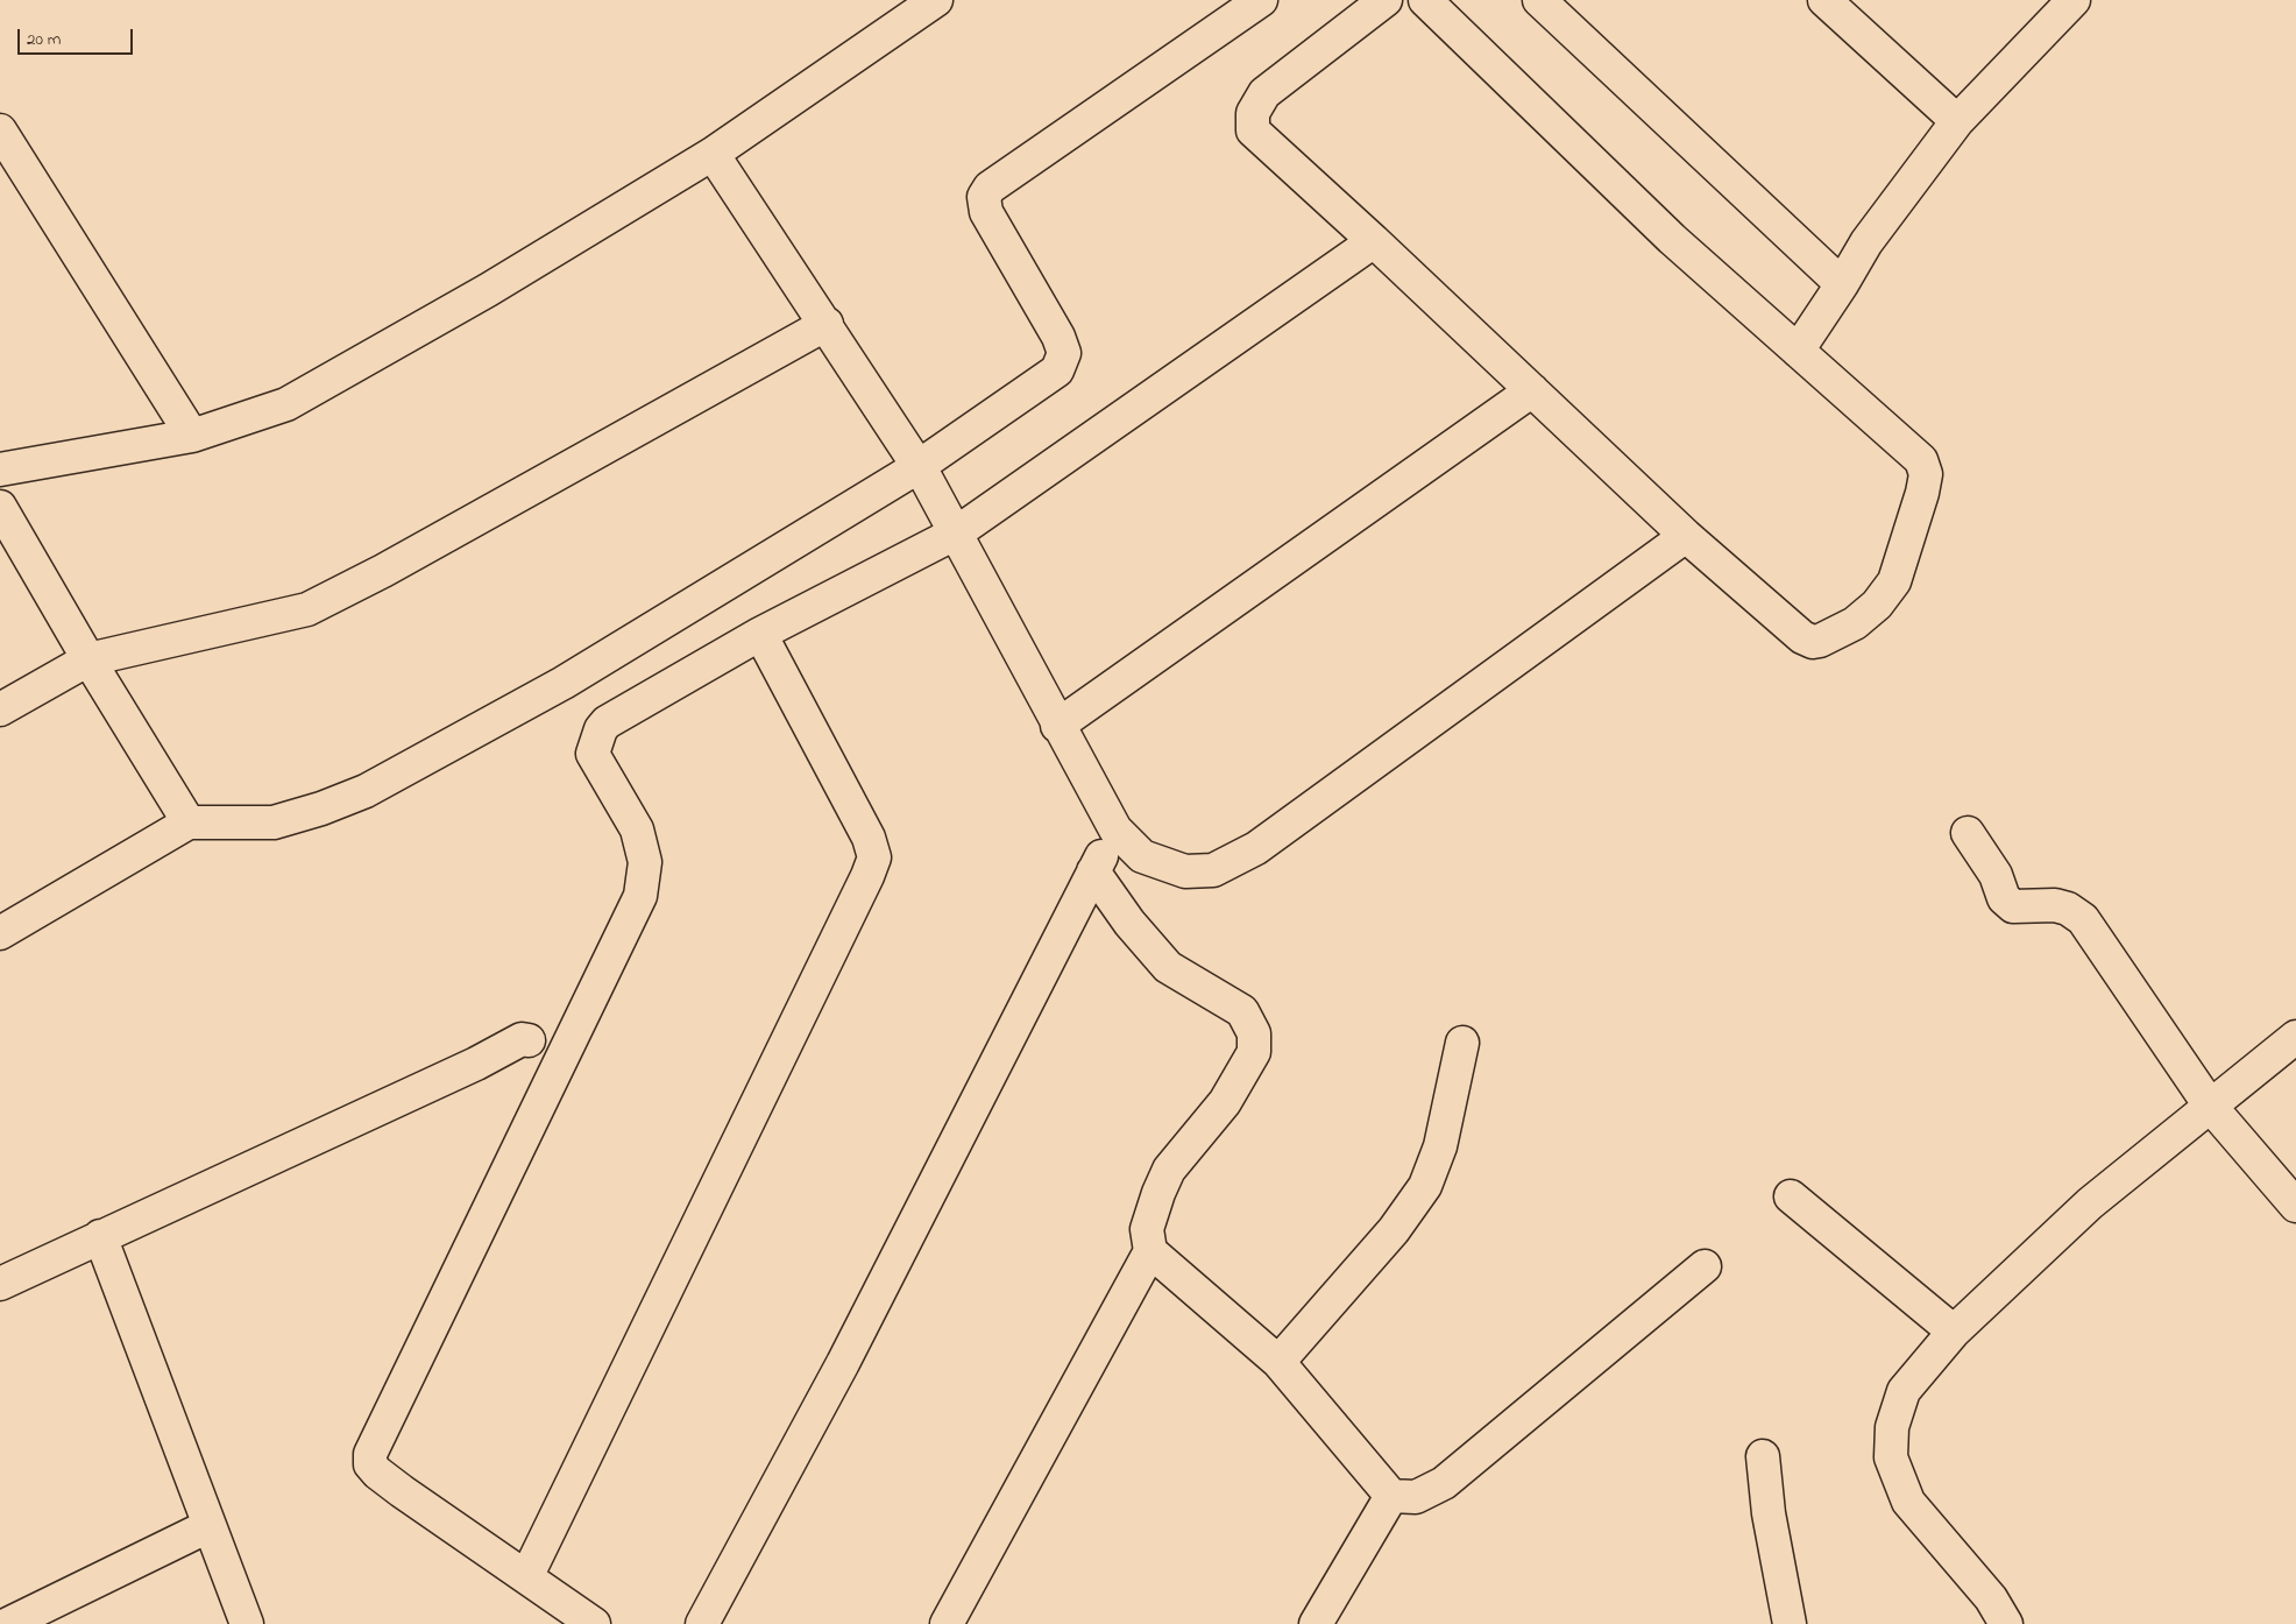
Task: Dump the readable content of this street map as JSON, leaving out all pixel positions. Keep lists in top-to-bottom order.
{
  "scale_bar": "20 m"
}
